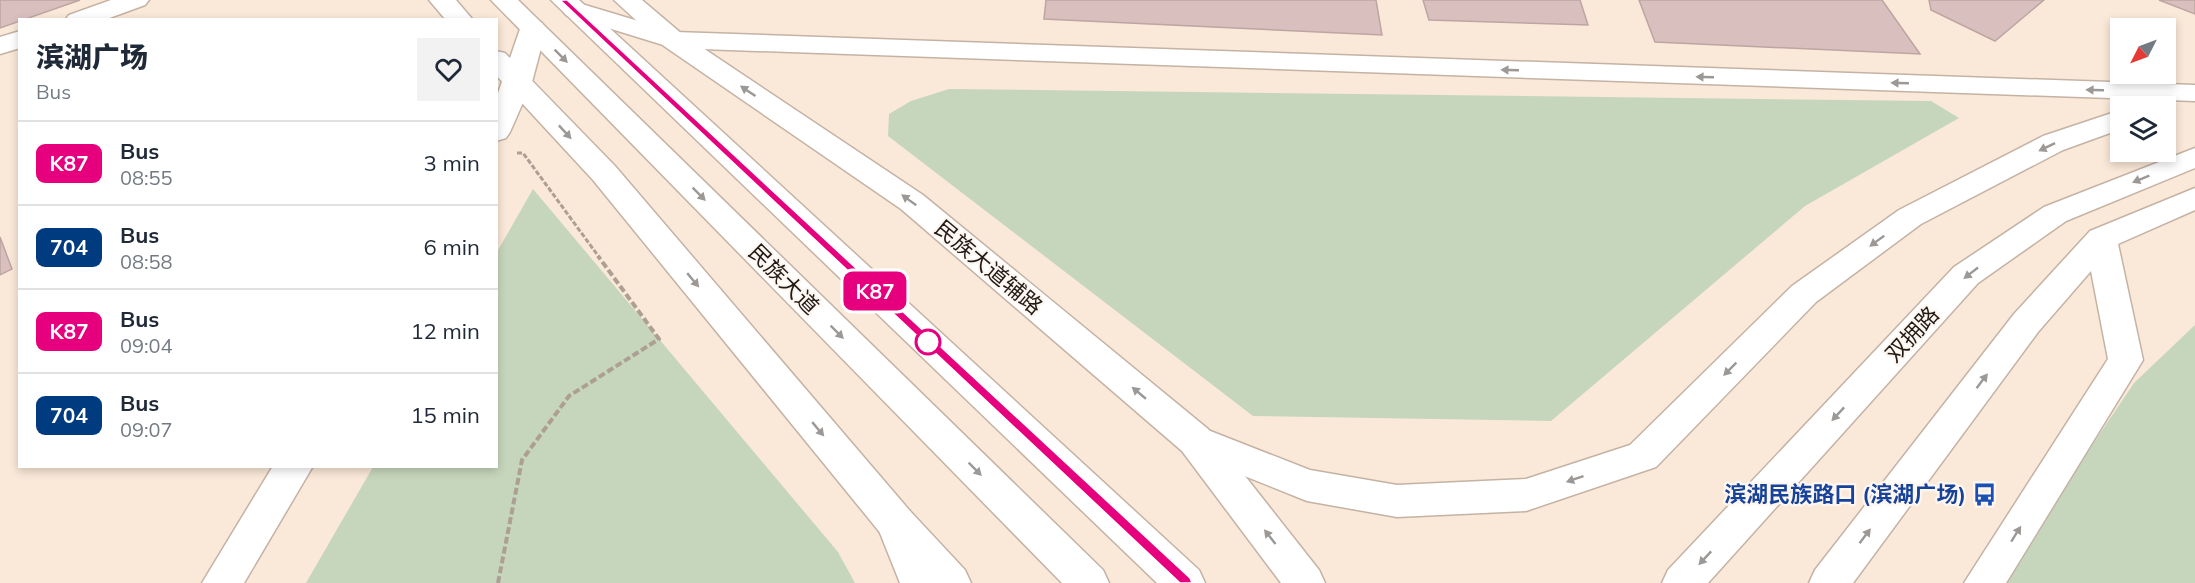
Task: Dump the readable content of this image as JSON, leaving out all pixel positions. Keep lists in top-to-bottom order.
{
  "streets": {
    "main road": ["民族大道辅路", "民族大道", "双拥路"]
  },
  "places": {
    "bus stop": ["滨湖民族路口 (滨湖广场)"]
  },
  "lines": ["bus line K87"],
  "north": "bottom left",
  "page": {
    "on_map": "K87",
    "heading": ["滨湖广场", "Bus"],
    "list": [
      {
        "mark": "K87",
        "name": "Bus",
        "note": "08:55",
        "value": "3 min"
      },
      {
        "mark": "704",
        "name": "Bus",
        "note": "08:58",
        "value": "6 min"
      },
      {
        "mark": "K87",
        "name": "Bus",
        "note": "09:04",
        "value": "12 min"
      },
      {
        "mark": "704",
        "name": "Bus",
        "note": "09:07",
        "value": "15 min"
      }
    ]
  }
}
